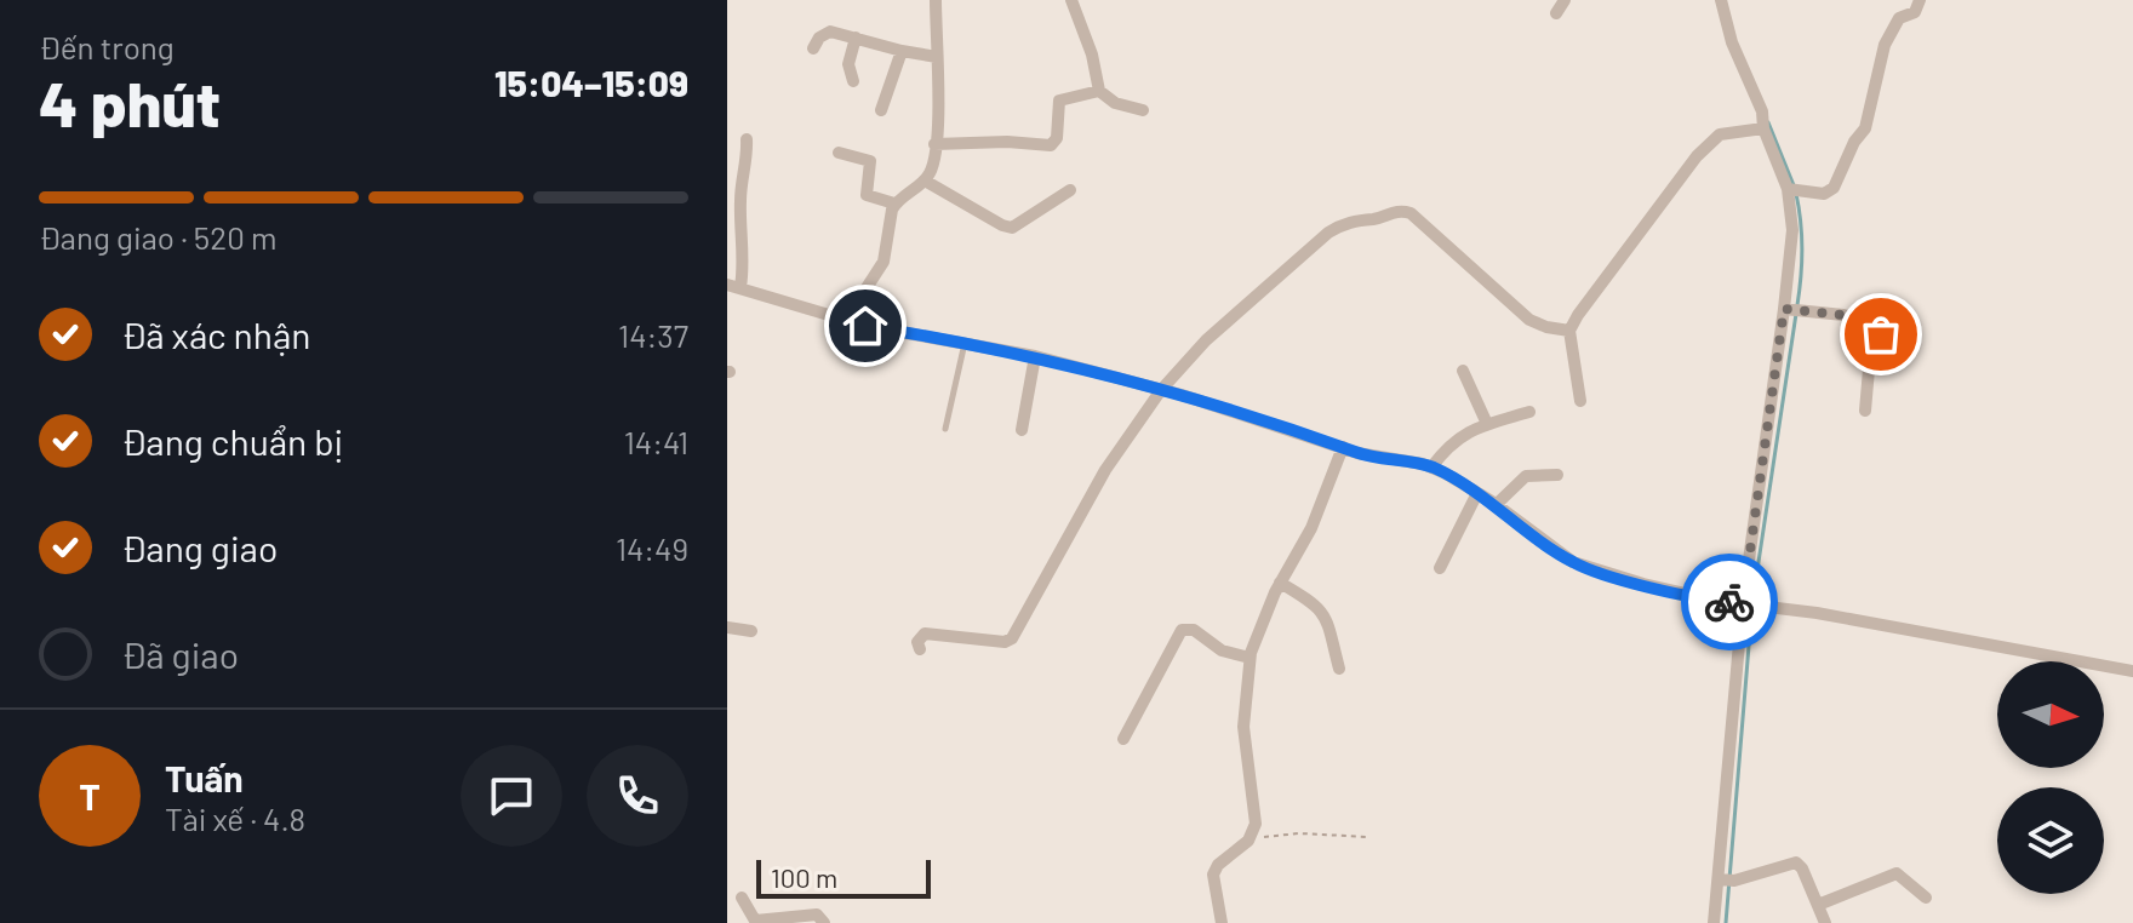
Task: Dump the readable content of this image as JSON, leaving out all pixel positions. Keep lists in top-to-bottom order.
{
  "scale_bar": "100 m",
  "north": "right",
  "page": {
    "heading": ["4 phút", "Đến trong", "15:04–15:09"],
    "panel": ["Tuấn", "Tài xế · 4.8"],
    "bar": "Đang giao · 520 m",
    "list": [
      ["Đã xác nhận", "14:37"],
      ["Đang chuẩn bị", "14:41"],
      ["Đang giao", "14:49"],
      "Đã giao"
    ],
    "round": "T",
    "scale": "100 m"
  }
}
